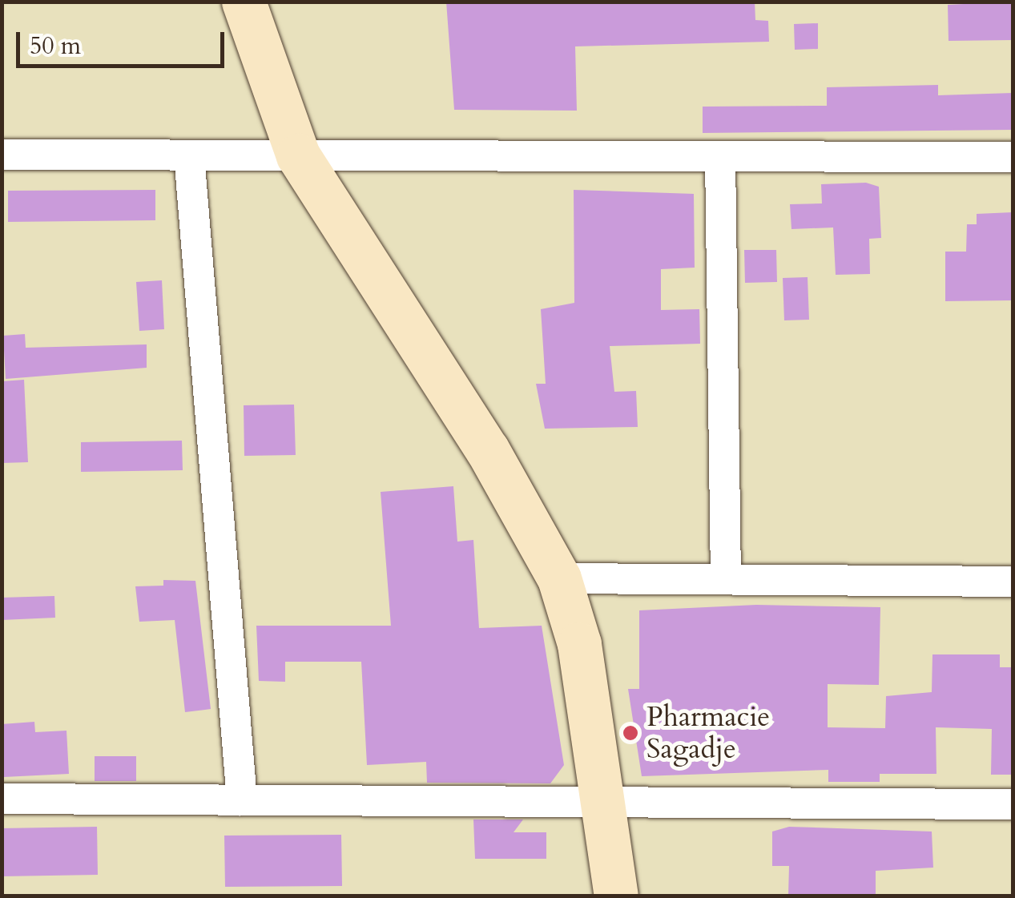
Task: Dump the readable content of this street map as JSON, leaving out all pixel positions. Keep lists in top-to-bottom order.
{
  "places": ["Pharmacie Sagadje"],
  "scale_bar": "50 m"
}
